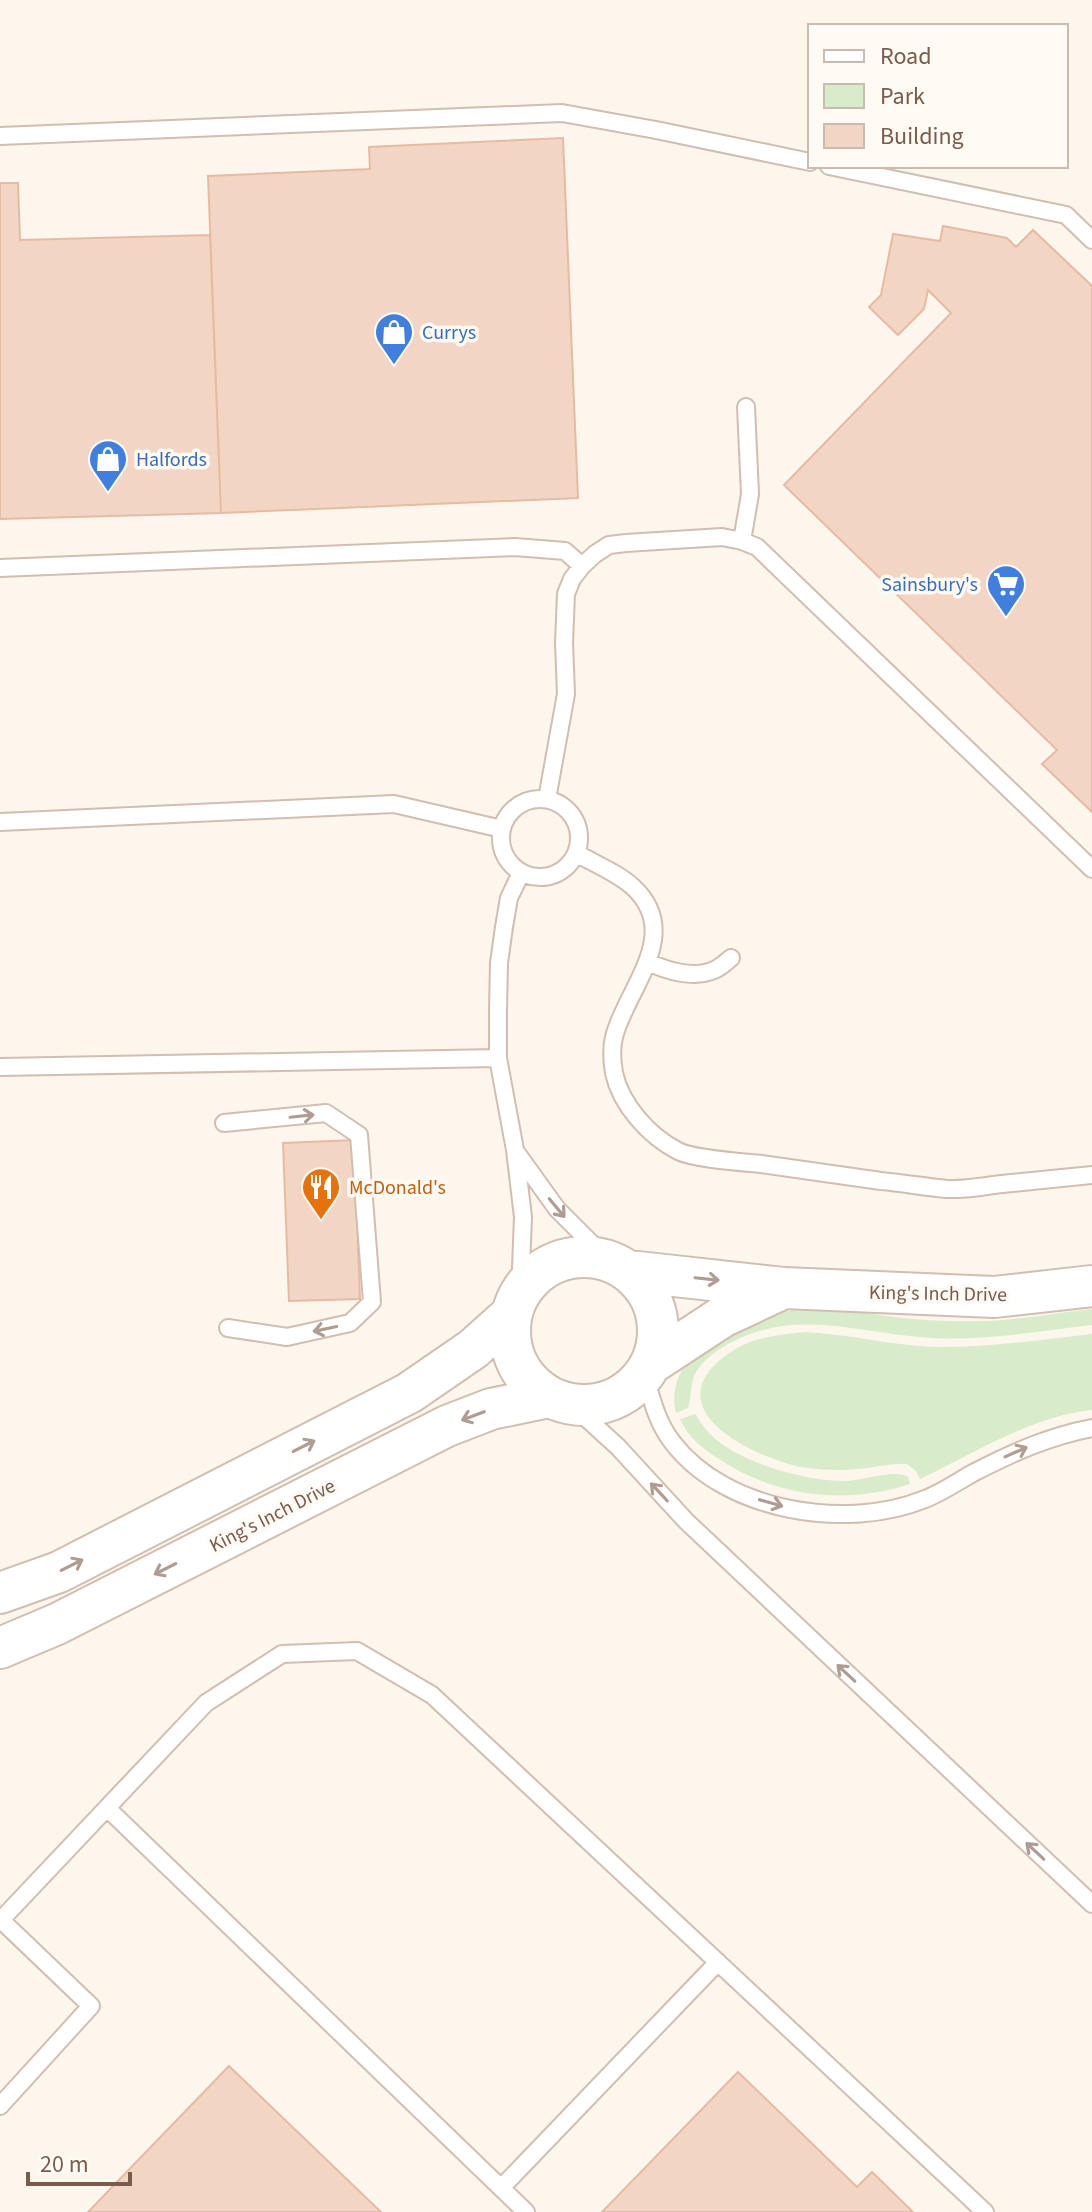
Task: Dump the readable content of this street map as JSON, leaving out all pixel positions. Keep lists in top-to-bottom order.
{
  "streets": {
    "street": ["King's Inch Drive"]
  },
  "places": {
    "shop": ["Currys", "Halfords"],
    "supermarket": ["Sainsbury's"],
    "restaurant": ["McDonald's"]
  },
  "legend": ["Road", "Park", "Building"],
  "scale_bar": "20 m"
}
